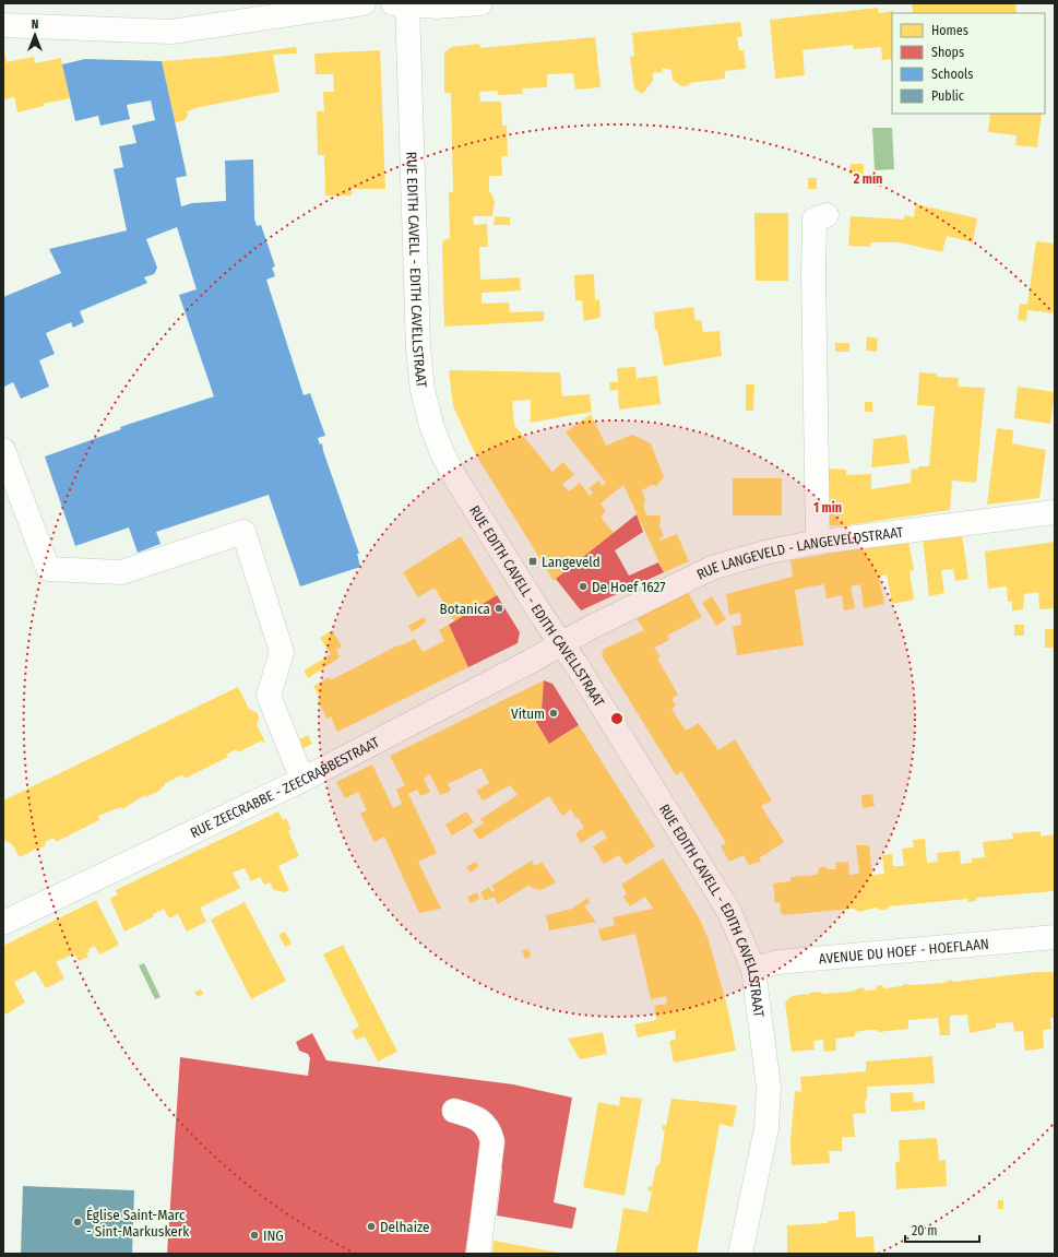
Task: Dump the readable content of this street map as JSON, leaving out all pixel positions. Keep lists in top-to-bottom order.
{
  "streets": {
    "street": [
      "RUE EDITH CAVELL - EDITH CAVELLSTRAAT",
      "RUE LANGEVELD - LANGEVELDSTRAAT",
      "RUE ZEECRABBE - ZEECRABBESTRAAT",
      "AVENUE DU HOEF - HOEFLAAN"
    ]
  },
  "crossings": [
    ["RUE EDITH CAVELL - EDITH CAVELLSTRAAT", "RUE LANGEVELD - LANGEVELDSTRAAT"],
    ["RUE EDITH CAVELL - EDITH CAVELLSTRAAT", "RUE ZEECRABBE - ZEECRABBESTRAAT"],
    ["RUE EDITH CAVELL - EDITH CAVELLSTRAAT", "AVENUE DU HOEF - HOEFLAAN"],
    ["RUE LANGEVELD - LANGEVELDSTRAAT", "RUE ZEECRABBE - ZEECRABBESTRAAT"]
  ],
  "places": {
    "transit": ["Langeveld"],
    "other": [
      "De Hoef 1627",
      "Botanica",
      "Vitum",
      "Église Saint-Marc - Sint-Markuskerk",
      "Delhaize",
      "ING"
    ]
  },
  "legend": [
    "Homes",
    "Shops",
    "Schools",
    "Public"
  ],
  "scale_bar": "20 m",
  "north": "top",
  "rings": ["2 min", "1 min"]
}
